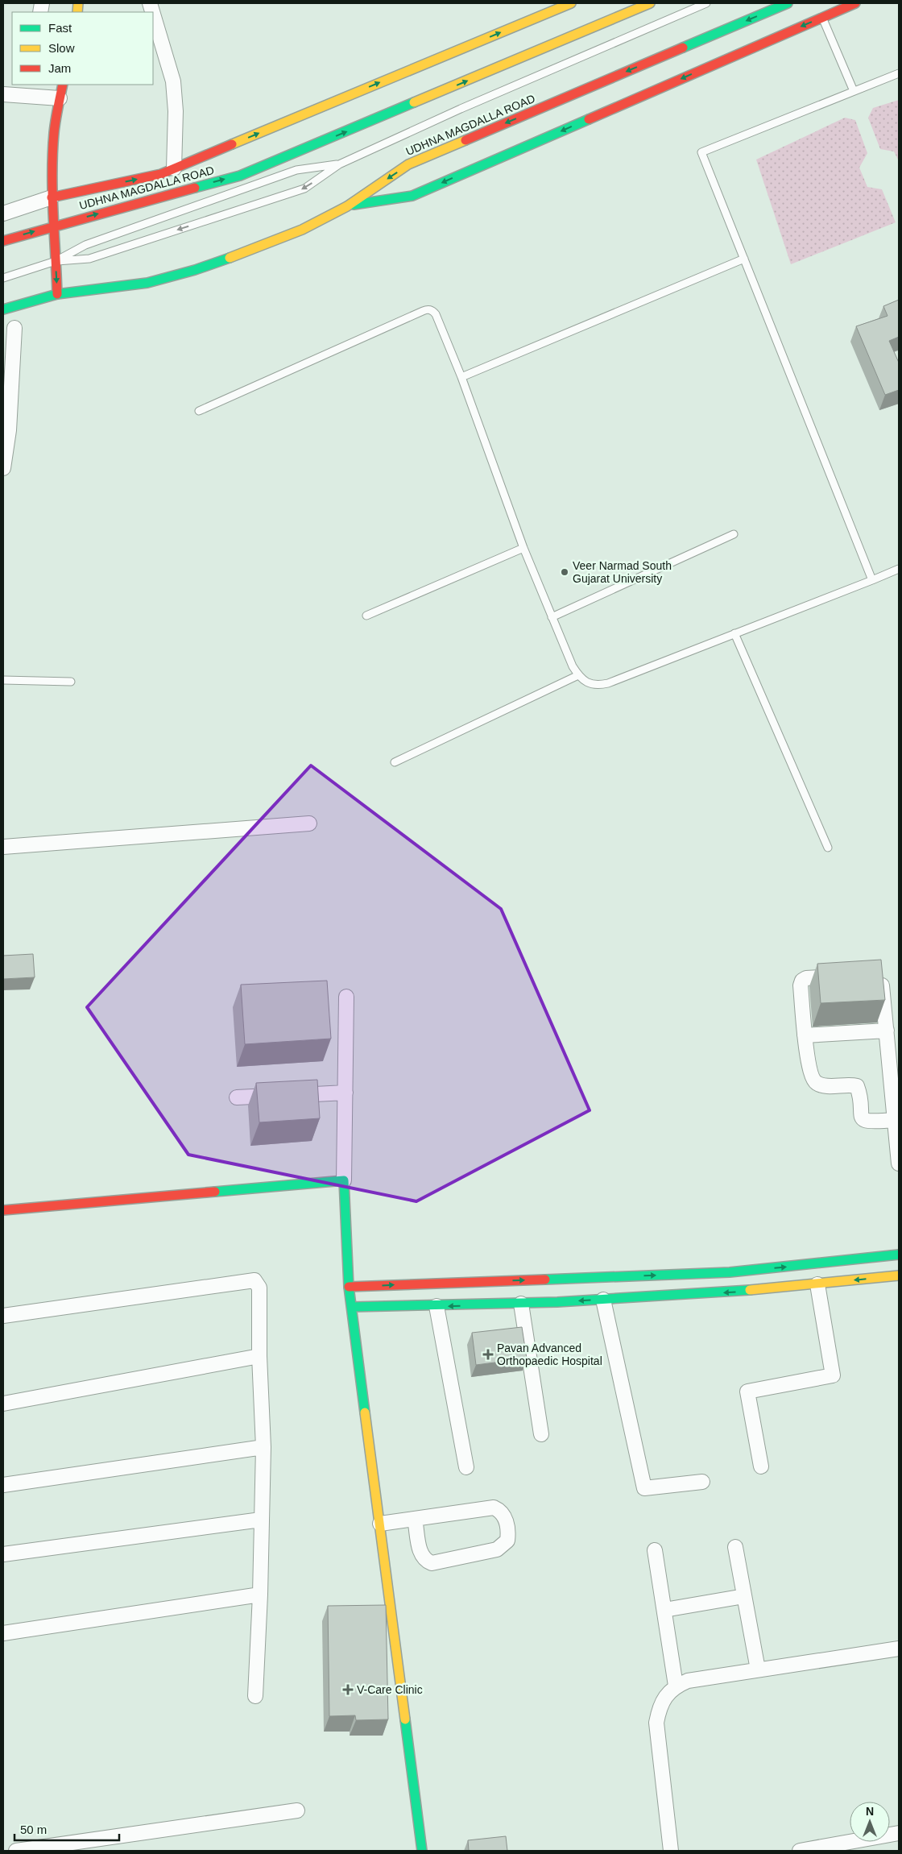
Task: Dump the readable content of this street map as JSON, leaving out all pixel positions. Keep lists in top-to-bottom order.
{
  "streets": {
    "street": ["UDHNA MAGDALLA ROAD"]
  },
  "places": {
    "other": ["Veer Narmad South Gujarat University"],
    "health": ["Pavan Advanced Orthopaedic Hospital", "V-Care Clinic"]
  },
  "legend": ["Fast", "Slow", "Jam"],
  "scale_bar": "50 m",
  "north": "top"
}
